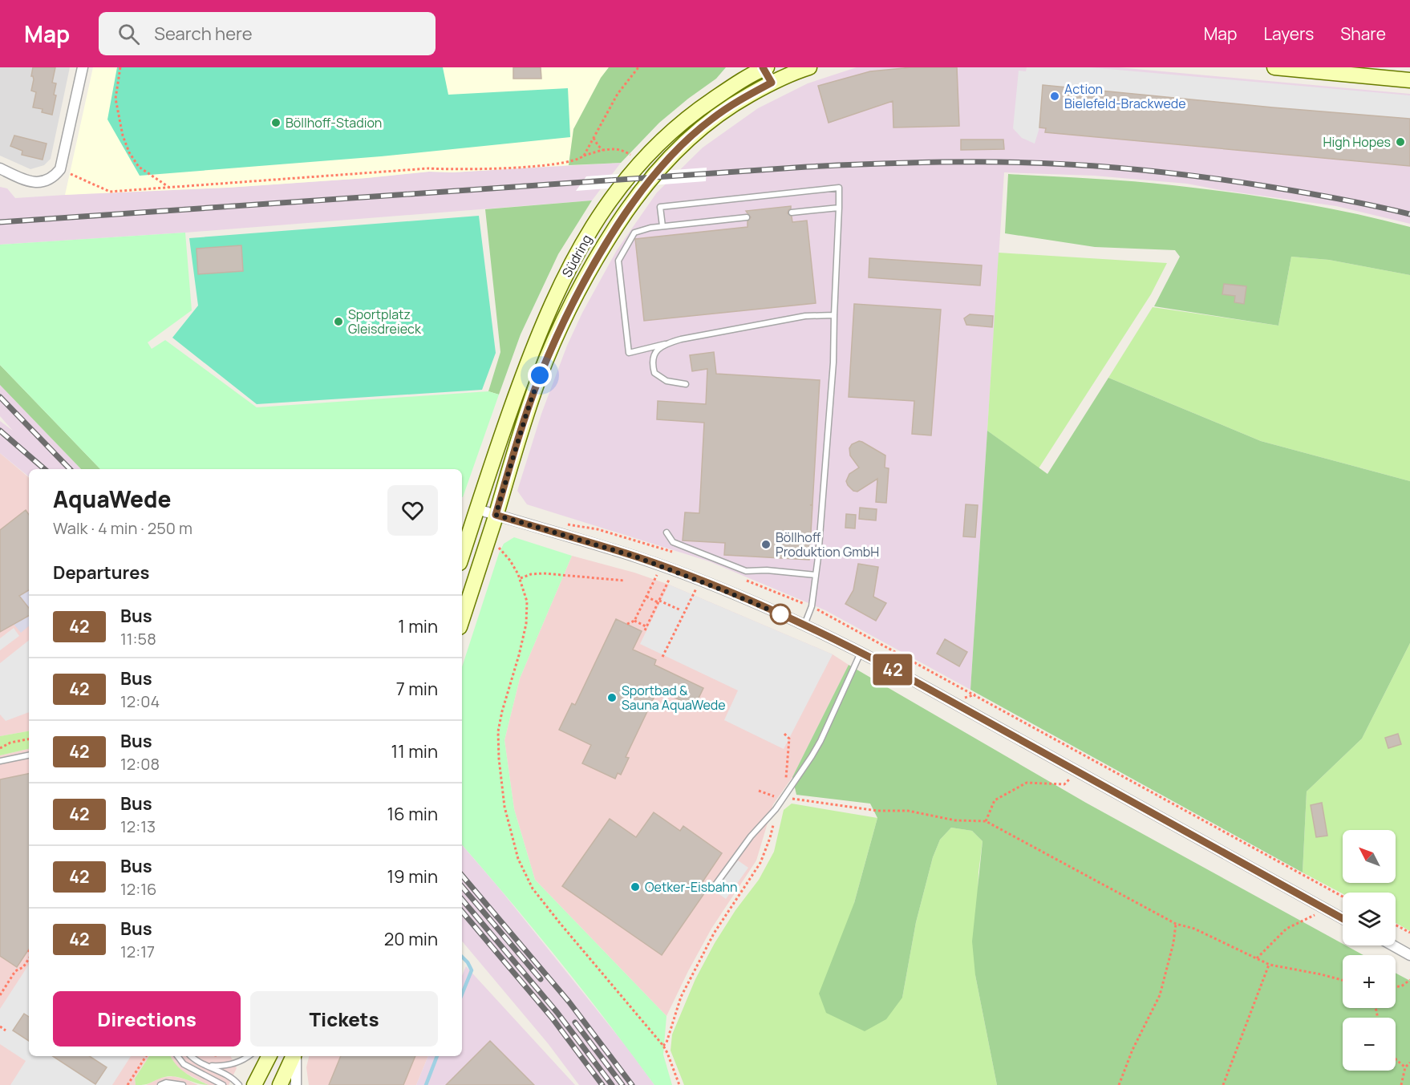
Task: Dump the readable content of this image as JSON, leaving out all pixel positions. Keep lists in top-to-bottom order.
{
  "streets": {
    "main road": ["Südring"]
  },
  "places": [
    "Action Bielefeld-Brackwede",
    "Böllhoff-Stadion",
    "High Hopes",
    "Sportplatz Gleisdreieck",
    "Böllhoff Produktion GmbH",
    "Sportbad & Sauna AquaWede",
    "Oetker-Eisbahn"
  ],
  "lines": ["bus line 42"],
  "north": "top left",
  "page": {
    "header": "Map",
    "search": "Search here",
    "nav": ["Map", "Layers", "Share"],
    "on_map": "42",
    "heading": [
      ["AquaWede", "Walk · 4 min · 250 m"],
      "Departures"
    ],
    "list": [
      {
        "mark": "42",
        "name": "Bus",
        "note": "11:58",
        "value": "1 min"
      },
      {
        "mark": "42",
        "name": "Bus",
        "note": "12:04",
        "value": "7 min"
      },
      {
        "mark": "42",
        "name": "Bus",
        "note": "12:08",
        "value": "11 min"
      },
      {
        "mark": "42",
        "name": "Bus",
        "note": "12:13",
        "value": "16 min"
      },
      {
        "mark": "42",
        "name": "Bus",
        "note": "12:16",
        "value": "19 min"
      },
      {
        "mark": "42",
        "name": "Bus",
        "note": "12:17",
        "value": "20 min"
      }
    ],
    "map_buttons": ["+", "−"],
    "buttons": ["Directions", "Tickets"]
  }
}
